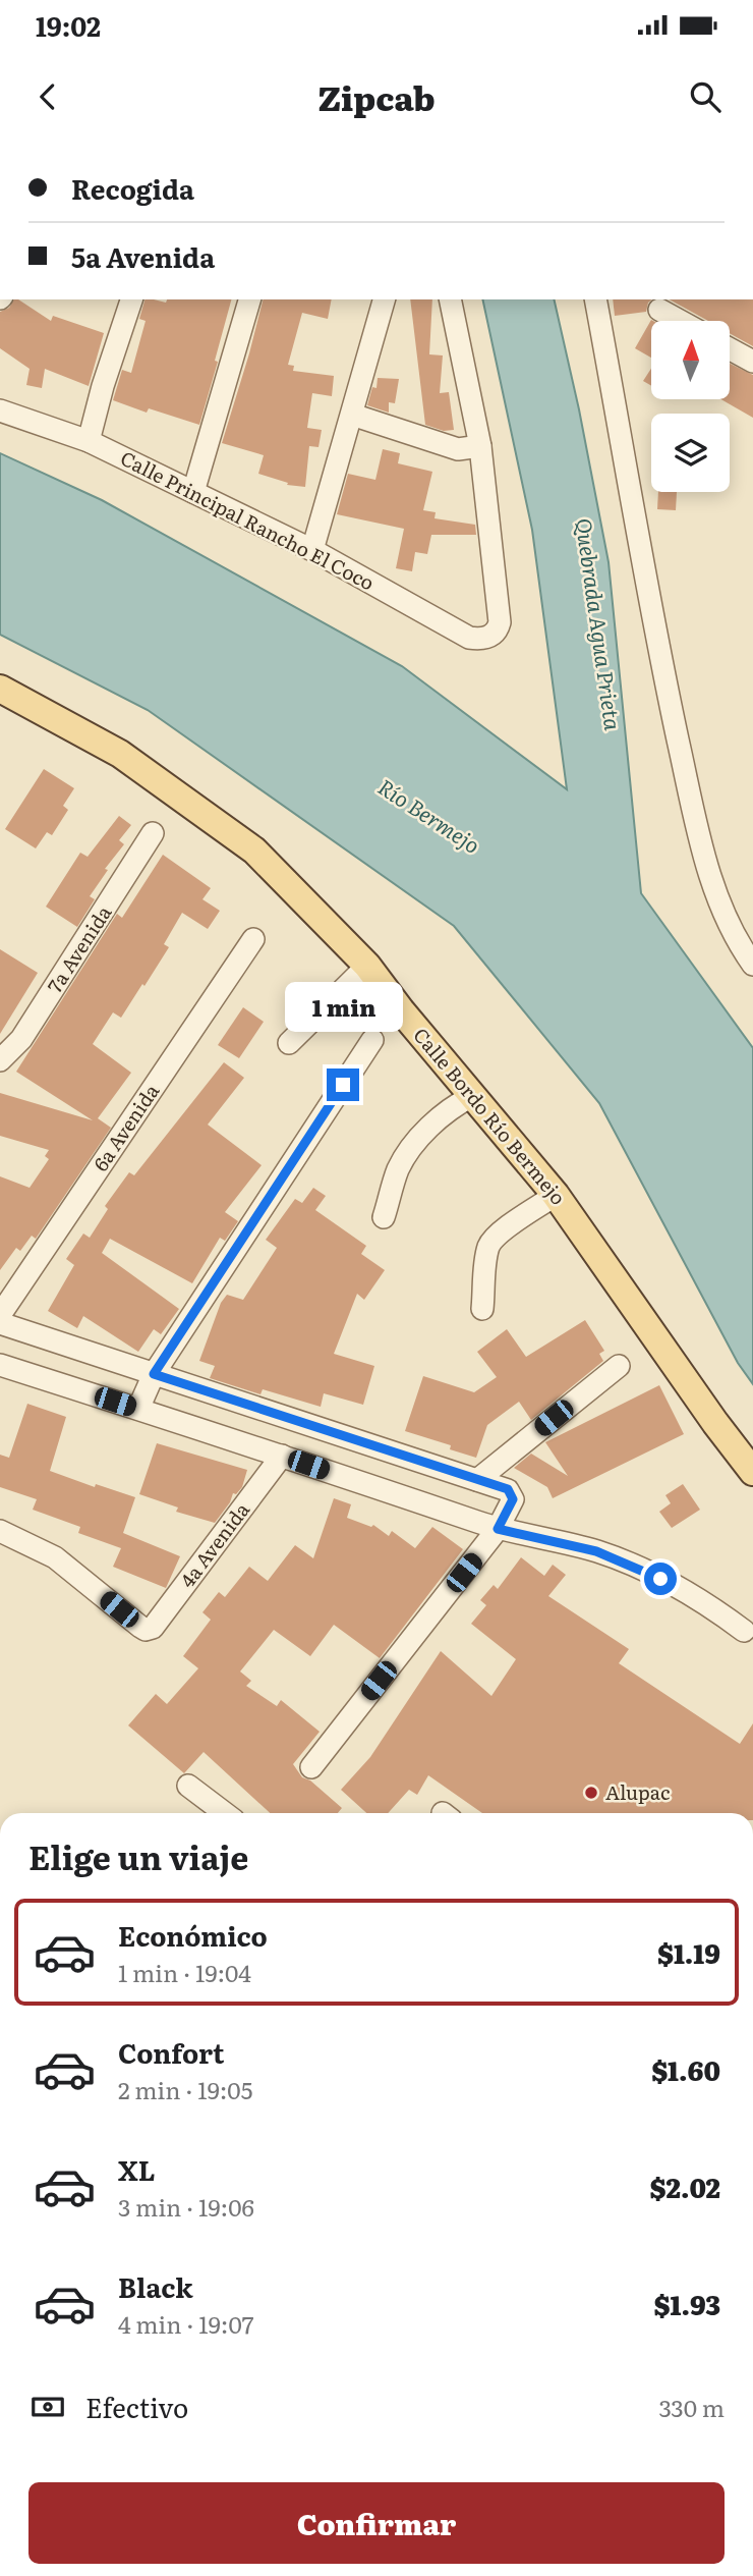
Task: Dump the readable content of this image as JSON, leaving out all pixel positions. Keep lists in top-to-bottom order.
{
  "streets": {
    "main road": ["Calle Bordo Río Bermejo"],
    "street": [
      "Calle Principal Rancho El Coco",
      "7a Avenida",
      "6a Avenida",
      "4a Avenida"
    ]
  },
  "water": ["Quebrada Agua Prieta", "Río Bermejo"],
  "places": ["Alupac"],
  "north": "top",
  "page": {
    "status": "19:02",
    "header": "Zipcab",
    "banner": ["Recogida", "5a Avenida"],
    "bubble": "1 min",
    "heading": "Elige un viaje",
    "list": [
      {
        "name": "Económico",
        "note": "1 min · 19:04",
        "value": "$1.19"
      },
      {
        "name": "Confort",
        "note": "2 min · 19:05",
        "value": "$1.60"
      },
      {
        "name": "XL",
        "note": "3 min · 19:06",
        "value": "$2.02"
      },
      {
        "name": "Black",
        "note": "4 min · 19:07",
        "value": "$1.93"
      }
    ],
    "pay": ["Efectivo", "330 m"],
    "buttons": "Confirmar"
  }
}
